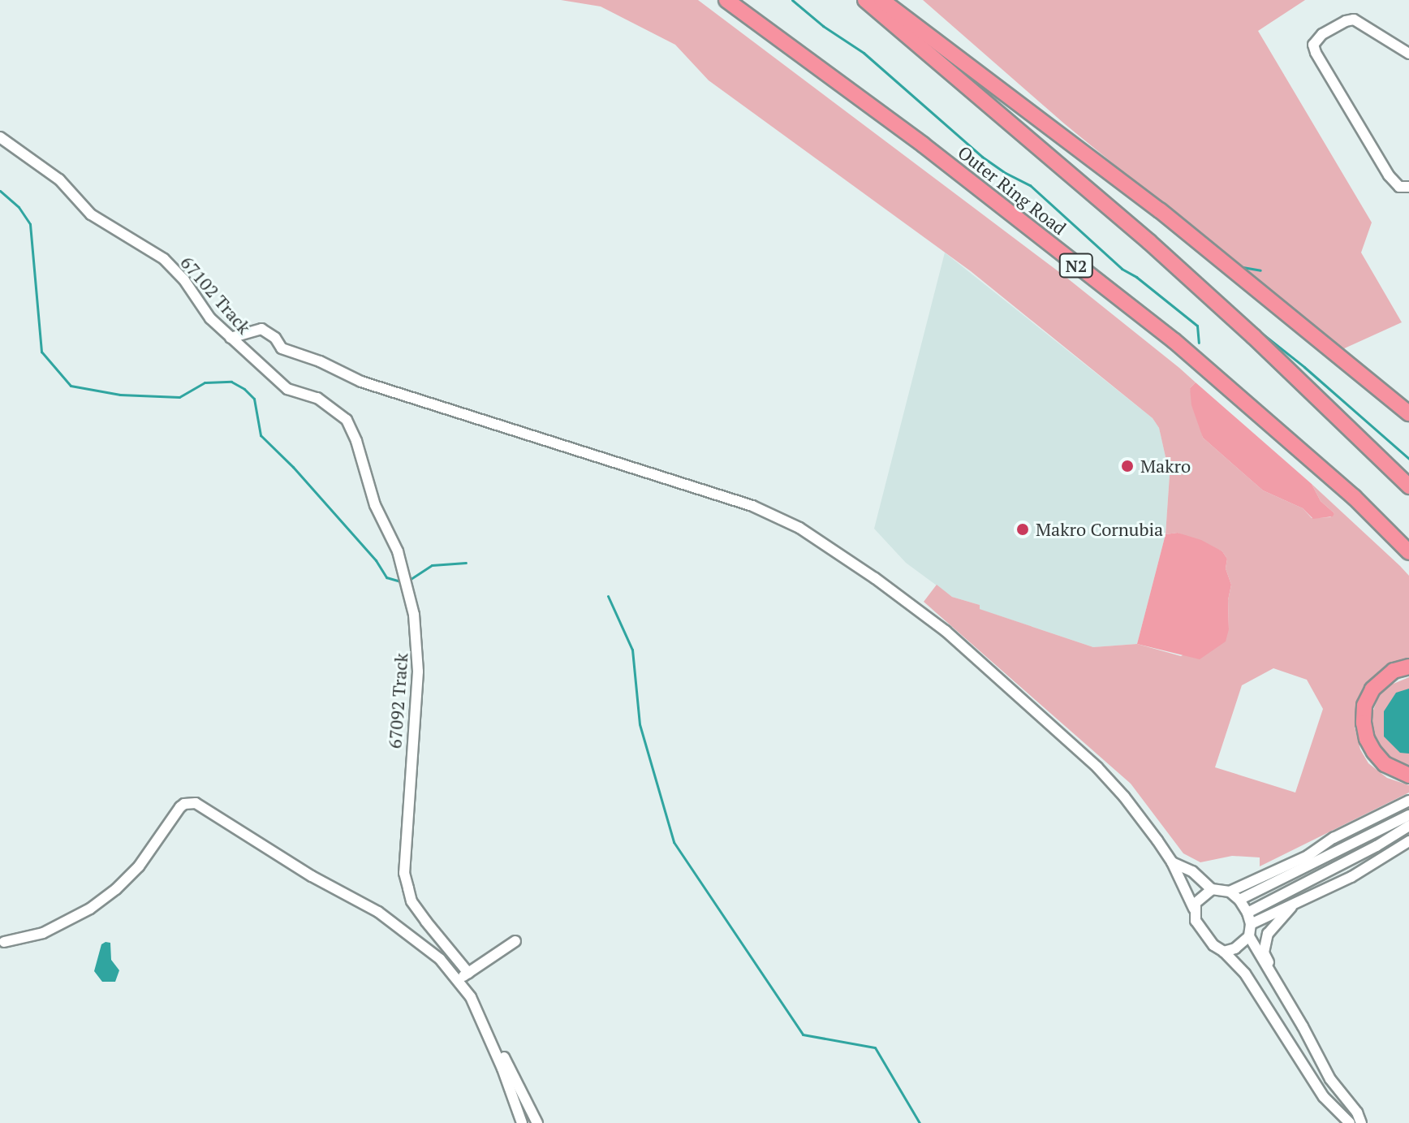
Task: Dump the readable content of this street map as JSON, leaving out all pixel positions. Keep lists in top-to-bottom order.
{
  "streets": {
    "highway": ["Outer Ring Road", "N2"],
    "street": ["67102 Track", "67092 Track"]
  },
  "crossings": [
    ["67102 Track", "67092 Track"]
  ],
  "places": ["Makro", "Makro Cornubia"]
}
